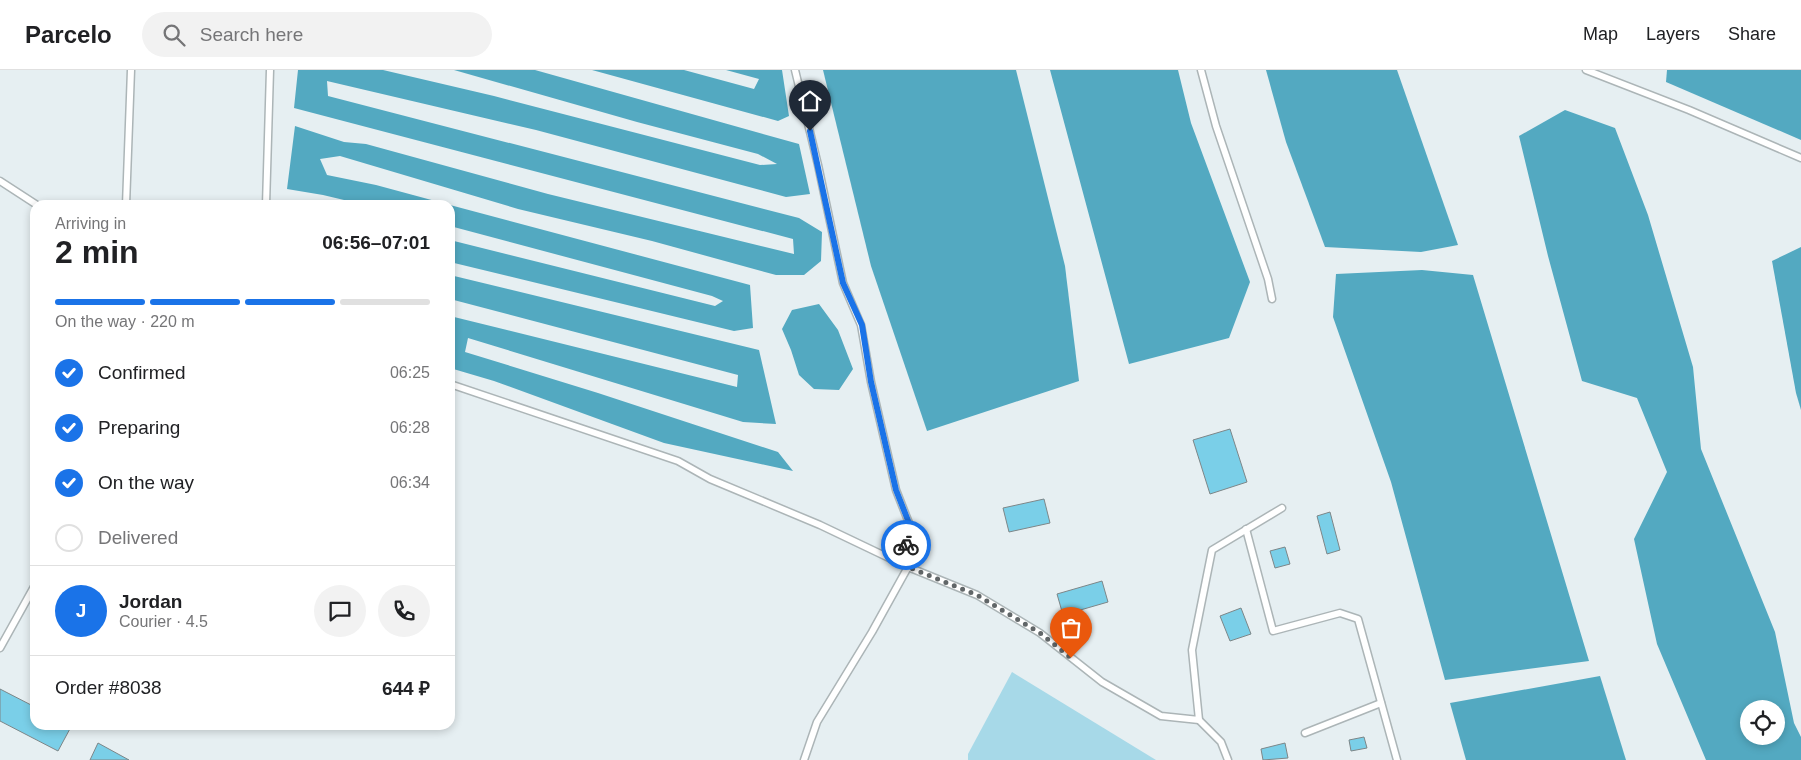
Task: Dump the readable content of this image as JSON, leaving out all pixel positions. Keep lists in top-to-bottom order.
{
  "page": {
    "header": "Parcelo",
    "search": "Search here",
    "nav": ["Map", "Layers", "Share"],
    "heading": ["2 min", "Arriving in", "06:56–07:01"],
    "panel": [
      "Jordan",
      "Courier · 4.5",
      "Order #8038",
      "644 ₽"
    ],
    "bar": "On the way · 220 m",
    "list": [
      ["Confirmed", "06:25"],
      ["Preparing", "06:28"],
      ["On the way", "06:34"],
      "Delivered"
    ],
    "round": "J"
  }
}
